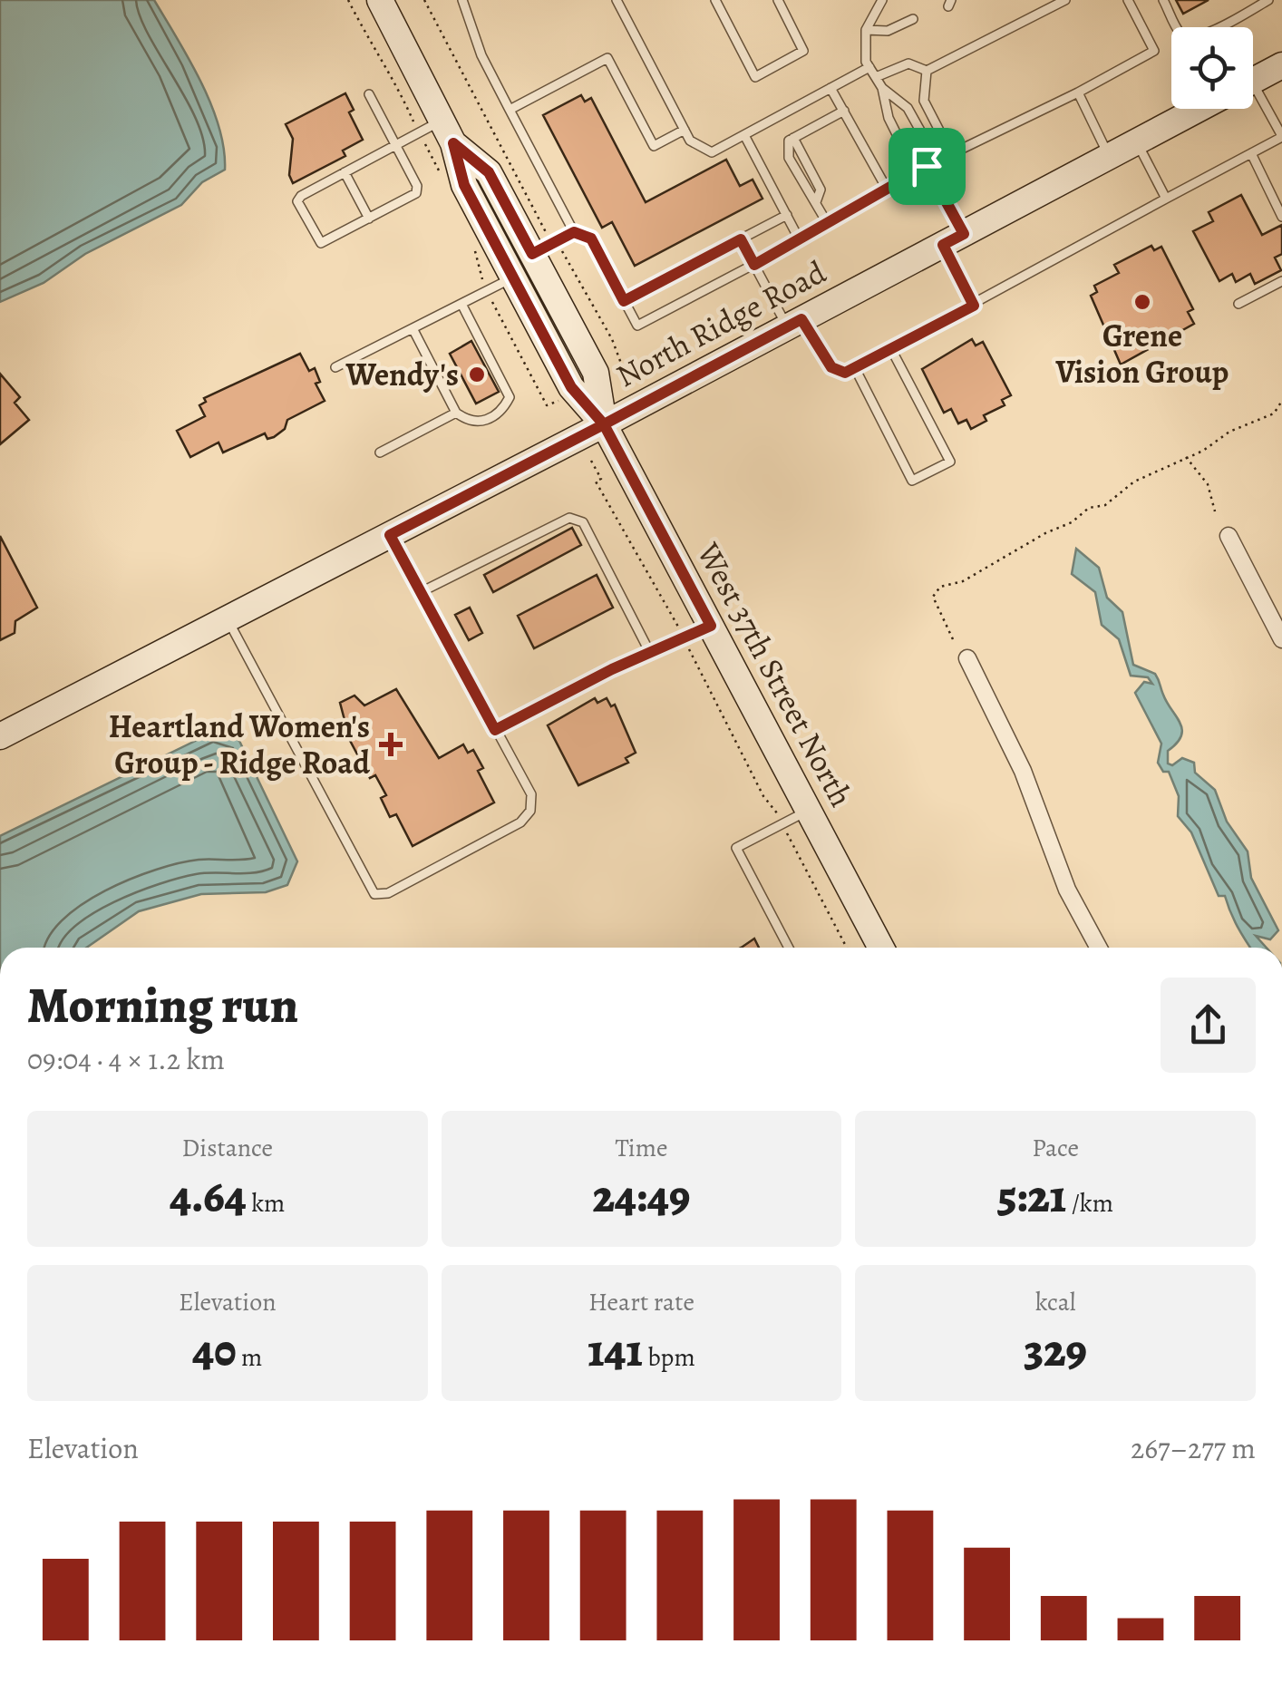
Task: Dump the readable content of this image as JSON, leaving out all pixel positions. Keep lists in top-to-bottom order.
{
  "streets": {
    "street": ["North Ridge Road", "West 37th Street North"]
  },
  "crossings": [
    ["North Ridge Road", "West 37th Street North"]
  ],
  "places": {
    "other": ["Grene Vision Group", "Wendy's"],
    "health": ["Heartland Women's Group - Ridge Road"]
  },
  "page": {
    "heading": ["Morning run", "09:04 · 4 × 1.2 km"],
    "stats": [
      ["Distance", "4.64 km"],
      ["Time", "24:49"],
      ["Pace", "5:21 /km"],
      ["Elevation", "40 m"],
      ["Heart rate", "141 bpm"],
      ["kcal", "329"]
    ],
    "chart": ["Elevation", "267–277 m"]
  }
}
